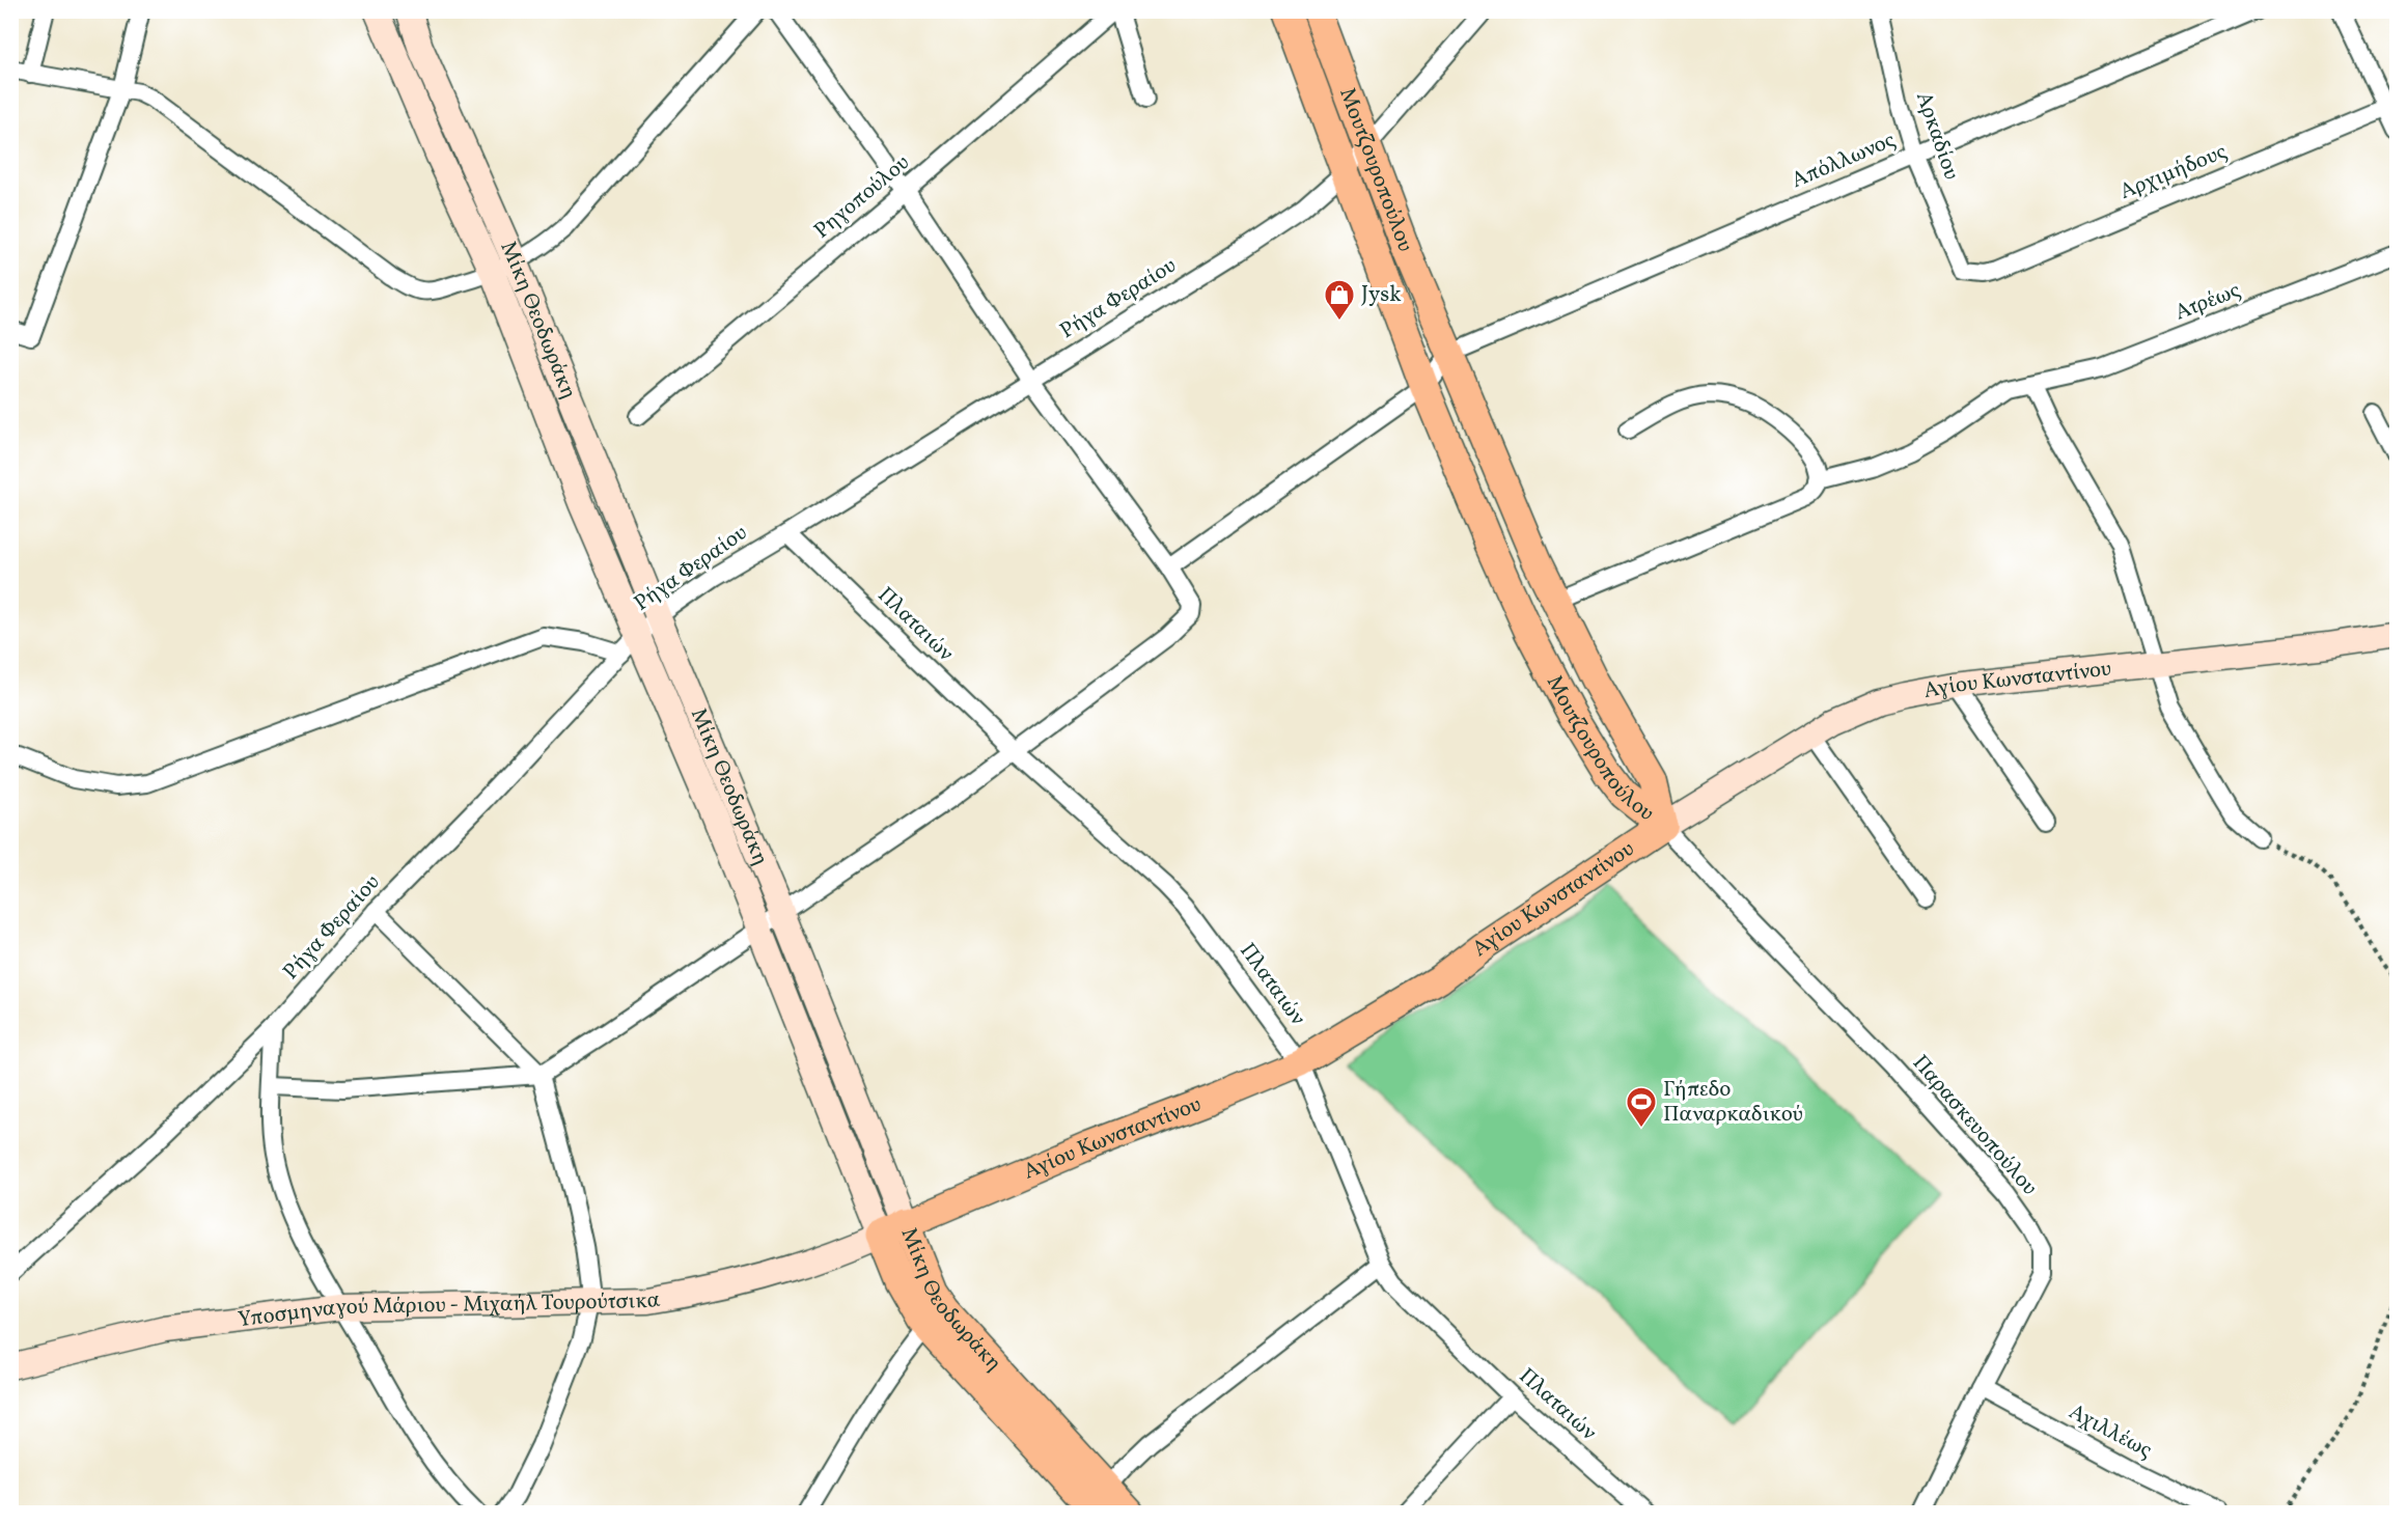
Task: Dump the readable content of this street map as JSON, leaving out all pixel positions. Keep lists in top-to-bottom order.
{
  "streets": {
    "main road": ["Μουτζουροπούλου", "Μίκη Θεοδωράκη", "Αγίου Κωνσταντίνου"],
    "street": [
      "Αρκαδίου",
      "Απόλλωνος",
      "Αρχιμήδους",
      "Ρηγοπούλου",
      "Ρήγα Φεραίου",
      "Ατρέως",
      "Πλαταιών",
      "Παρασκευοπούλου",
      "Υποσμηναγού Μάριου - Μιχαήλ Τουρούτσικα",
      "Αχιλλέως"
    ]
  },
  "crossings": [
    ["Αρκαδίου", "Απόλλωνος"],
    ["Αρκαδίου", "Αρχιμήδους"],
    ["Απόλλωνος", "Μουτζουροπούλου"],
    ["Μουτζουροπούλου", "Ρήγα Φεραίου"],
    ["Μουτζουροπούλου", "Αγίου Κωνσταντίνου"],
    ["Μουτζουροπούλου", "Παρασκευοπούλου"],
    ["Ρήγα Φεραίου", "Μίκη Θεοδωράκη"],
    ["Ρήγα Φεραίου", "Πλαταιών"],
    ["Μίκη Θεοδωράκη", "Αγίου Κωνσταντίνου"],
    ["Μίκη Θεοδωράκη", "Υποσμηναγού Μάριου - Μιχαήλ Τουρούτσικα"],
    ["Πλαταιών", "Αγίου Κωνσταντίνου"],
    ["Αγίου Κωνσταντίνου", "Παρασκευοπούλου"],
    ["Αγίου Κωνσταντίνου", "Υποσμηναγού Μάριου - Μιχαήλ Τουρούτσικα"],
    ["Παρασκευοπούλου", "Αχιλλέως"]
  ],
  "places": {
    "shop": ["Jysk"],
    "sports": ["Γήπεδο Παναρκαδικού"]
  }
}
